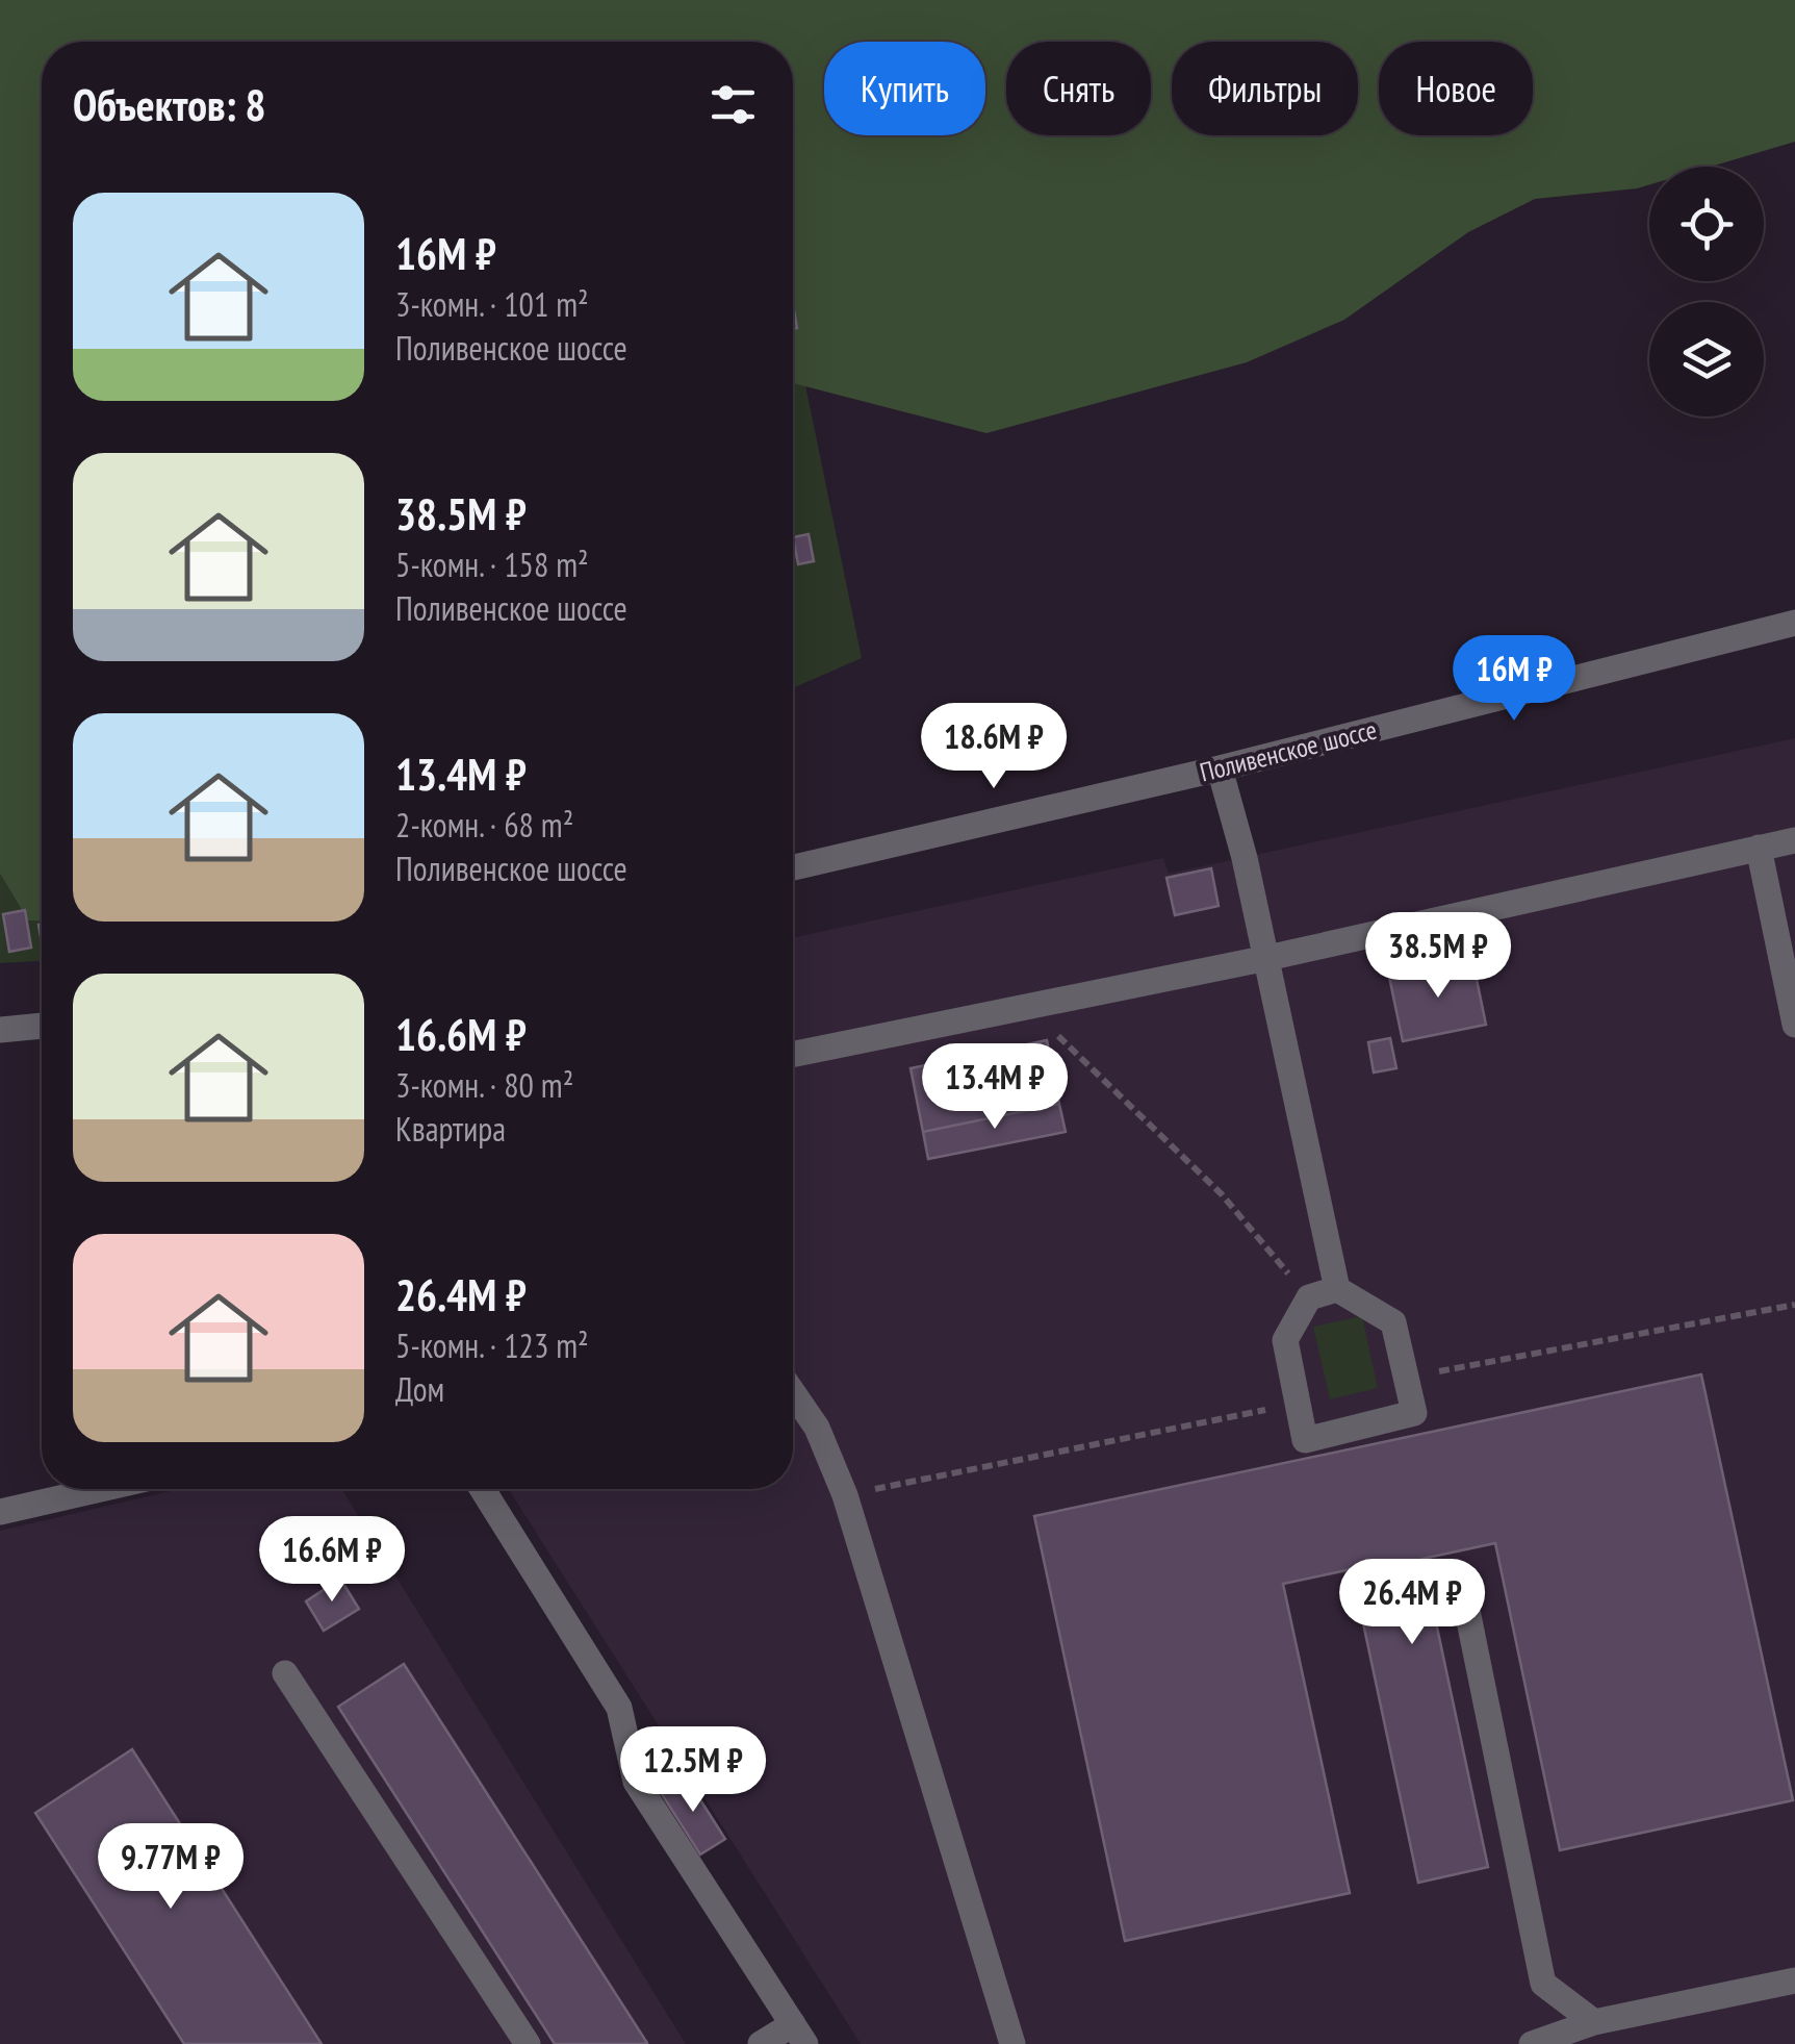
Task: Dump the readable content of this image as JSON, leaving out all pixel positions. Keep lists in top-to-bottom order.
{
  "streets": {
    "street": ["Поливенское шоссе"]
  },
  "page": {
    "chip": [
      "Купить",
      "Снять",
      "Фильтры",
      "Новое"
    ],
    "heading": "Объектов: 8",
    "list": [
      {
        "name": "16M ₽",
        "note": "3-комн. · 101 m² · Поливенское шоссе"
      },
      {
        "name": "38.5M ₽",
        "note": "5-комн. · 158 m² · Поливенское шоссе"
      },
      {
        "name": "13.4M ₽",
        "note": "2-комн. · 68 m² · Поливенское шоссе"
      },
      {
        "name": "16.6M ₽",
        "note": "3-комн. · 80 m² · Квартира"
      },
      {
        "name": "26.4M ₽",
        "note": "5-комн. · 123 m² · Дом"
      }
    ],
    "price": [
      "16M ₽",
      "18.6M ₽",
      "38.5M ₽",
      "13.4M ₽",
      "16.6M ₽",
      "26.4M ₽",
      "12.5M ₽",
      "9.77M ₽"
    ]
  }
}
